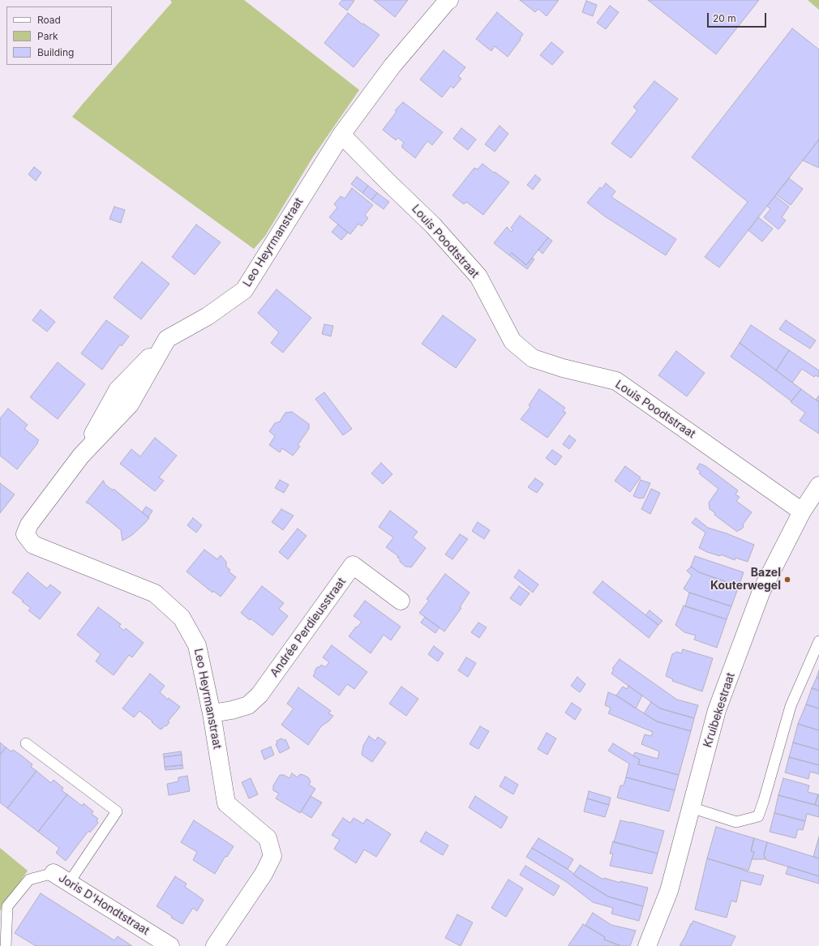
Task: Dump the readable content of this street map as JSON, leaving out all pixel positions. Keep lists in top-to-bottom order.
{
  "streets": {
    "street": [
      "Louis Poodtstraat",
      "Leo Heyrmanstraat",
      "Andrée Perdieusstraat",
      "Kruibekestraat",
      "Joris D'Hondtstraat"
    ]
  },
  "crossings": [
    ["Louis Poodtstraat", "Leo Heyrmanstraat"],
    ["Louis Poodtstraat", "Kruibekestraat"],
    ["Leo Heyrmanstraat", "Andrée Perdieusstraat"]
  ],
  "places": ["Bazel Kouterwegel"],
  "legend": ["Road", "Park", "Building"],
  "scale_bar": "20 m"
}
